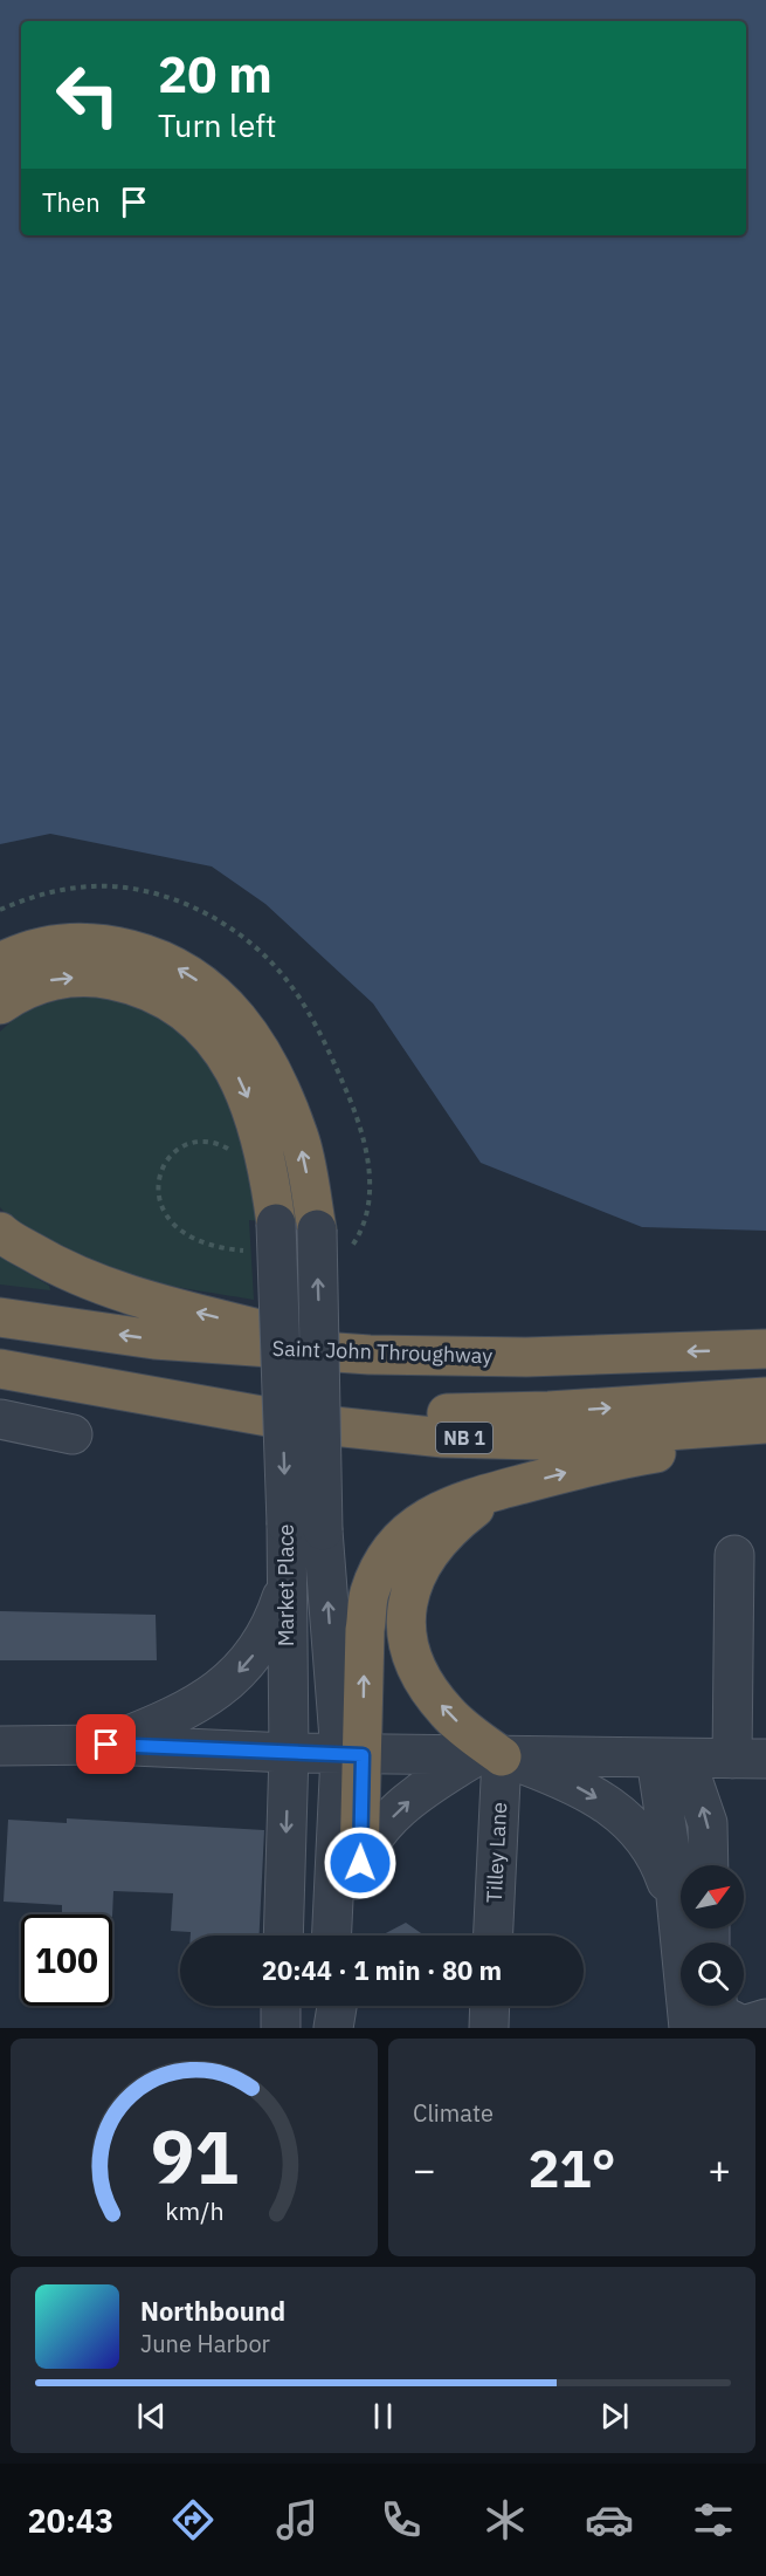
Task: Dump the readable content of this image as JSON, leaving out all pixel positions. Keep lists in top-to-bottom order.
{
  "streets": {
    "highway": ["Saint John Throughway", "NB 1"],
    "street": ["Market Place", "Tilley Lane"]
  },
  "north": "top right",
  "page": {
    "turn": ["20 m", "Turn left"],
    "then": "Then",
    "limit": "100",
    "trip": "20:44 · 1 min · 80 m",
    "tile": "Climate",
    "heat": ["−", "21°", "+"],
    "song": ["Northbound", "June Harbor"],
    "tabs": "20:43",
    "gauge": ["91", "km/h"]
  }
}
